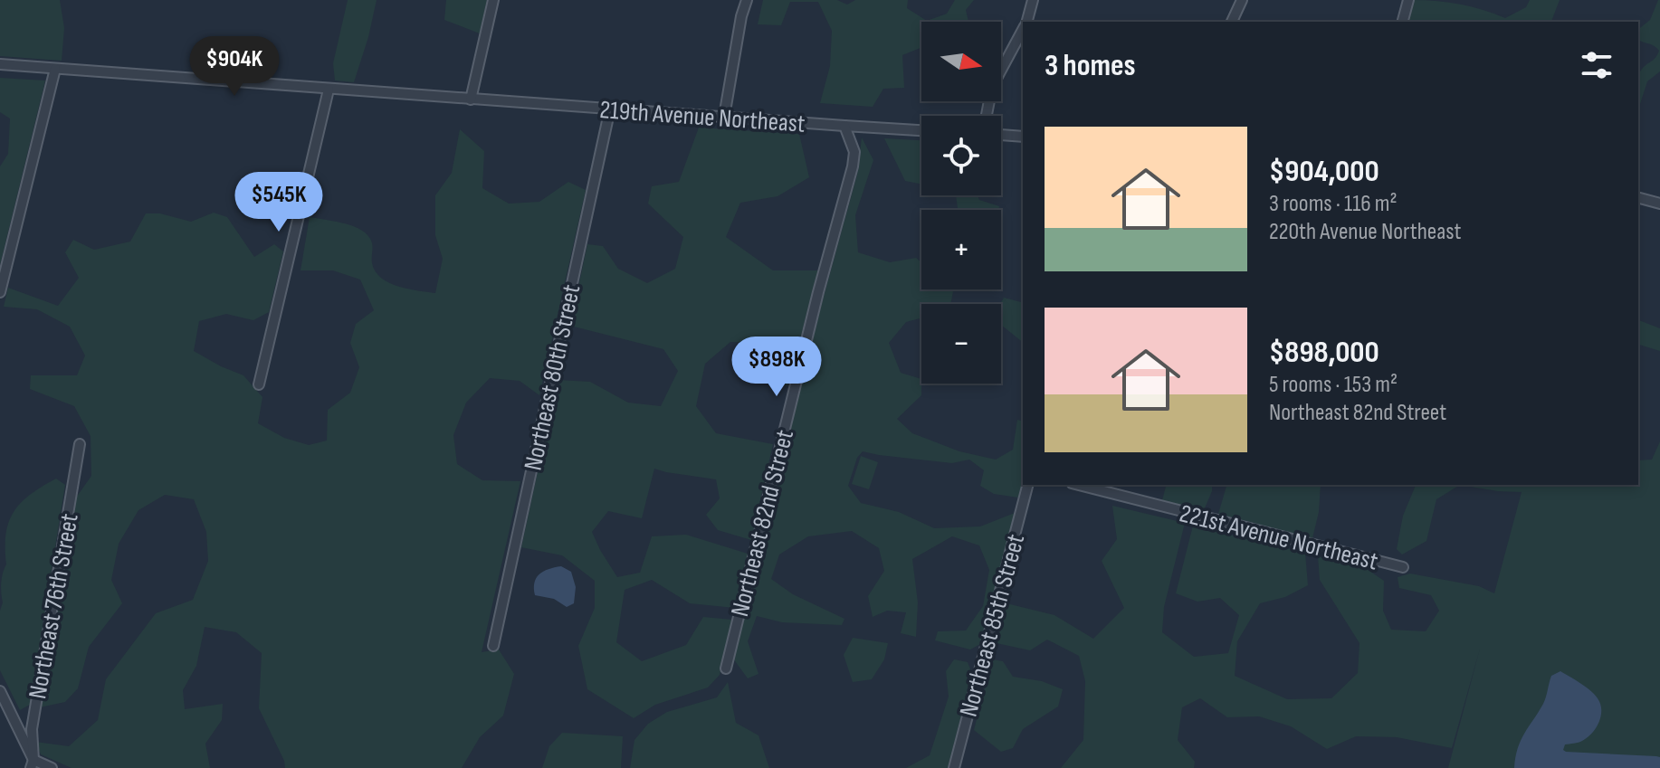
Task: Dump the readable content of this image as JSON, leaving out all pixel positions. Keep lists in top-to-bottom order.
{
  "streets": {
    "street": [
      "219th Avenue Northeast",
      "Northeast 80th Street",
      "Northeast 82nd Street",
      "221st Avenue Northeast",
      "Northeast 76th Street",
      "Northeast 85th Street"
    ]
  },
  "crossings": [
    ["219th Avenue Northeast", "Northeast 80th Street"],
    ["219th Avenue Northeast", "Northeast 82nd Street"]
  ],
  "north": "right",
  "page": {
    "map_buttons": ["+", "−"],
    "heading": "3 homes",
    "price": ["$904K", "$545K", "$898K"],
    "list": [
      {
        "name": "$904,000",
        "note": "3 rooms · 116 m² · 220th Avenue Northeast"
      },
      {
        "name": "$898,000",
        "note": "5 rooms · 153 m² · Northeast 82nd Street"
      }
    ]
  }
}
